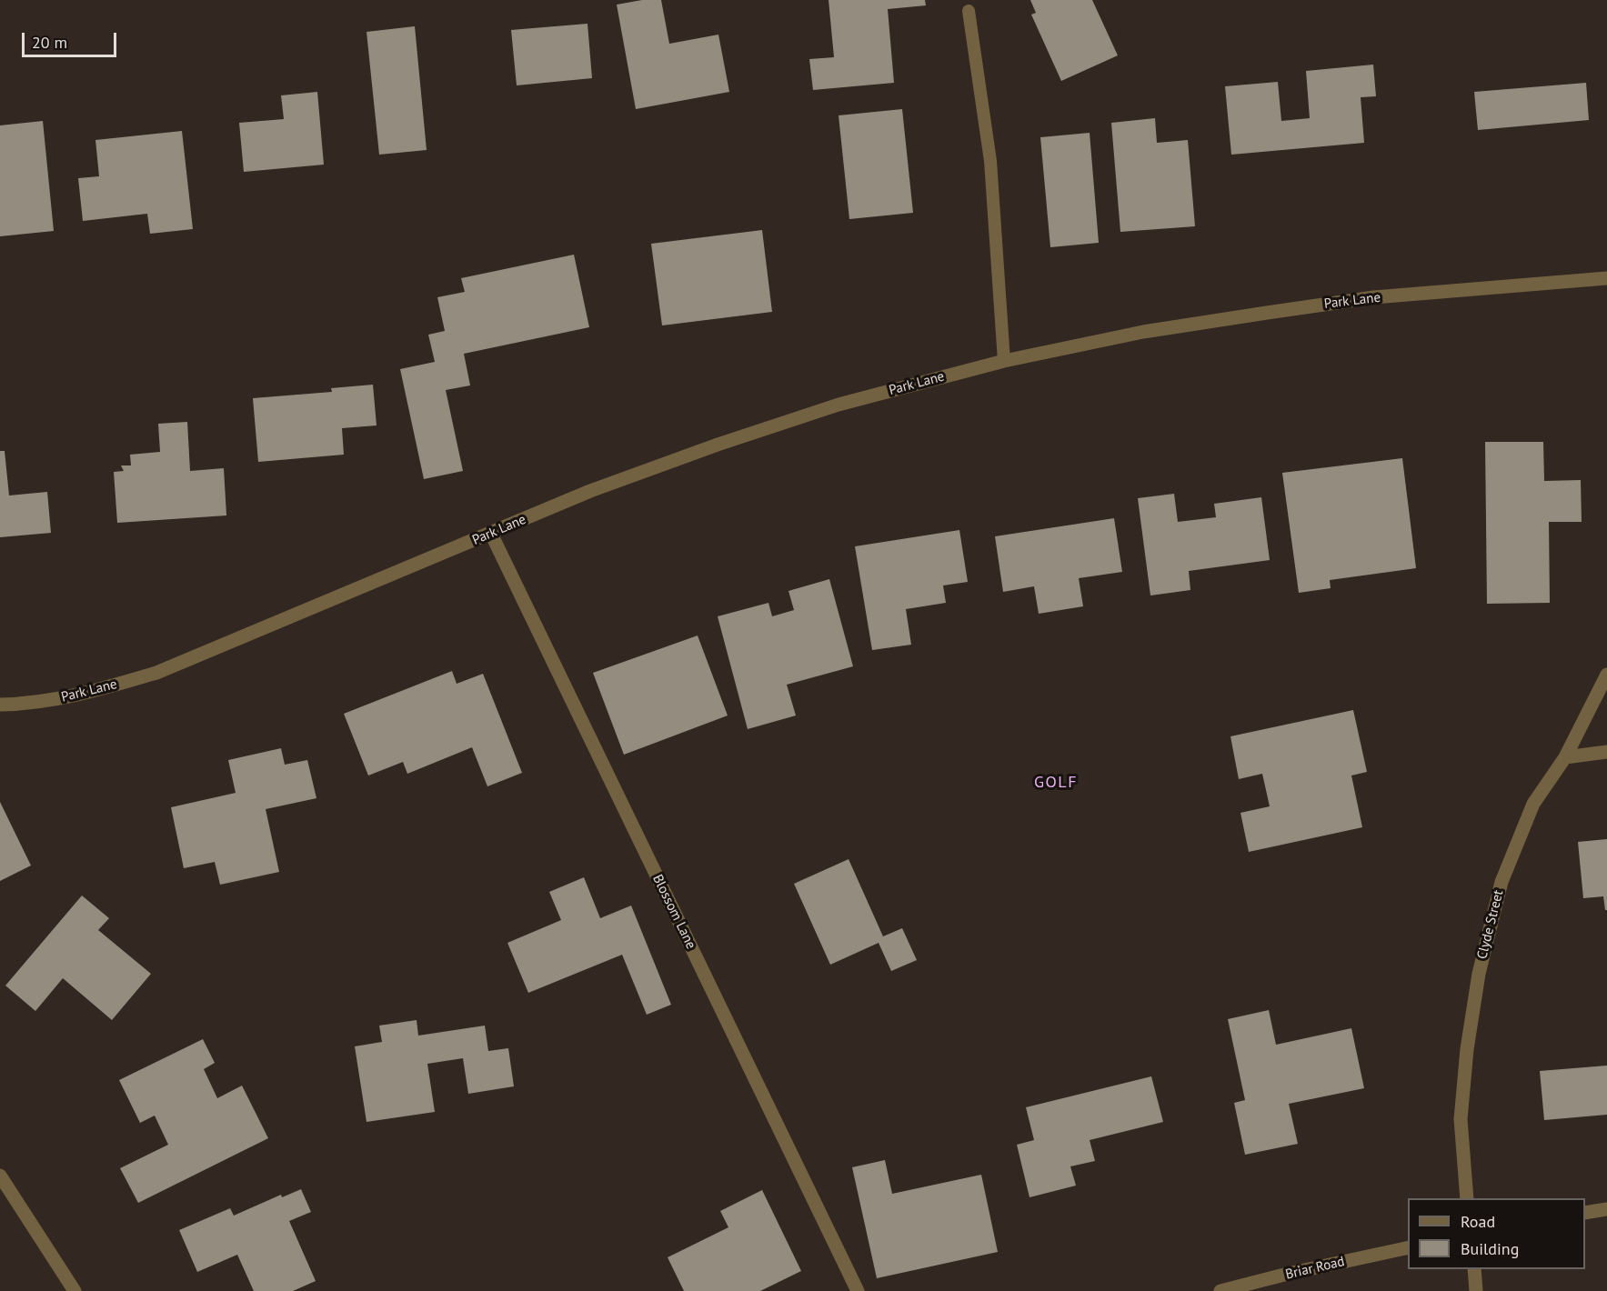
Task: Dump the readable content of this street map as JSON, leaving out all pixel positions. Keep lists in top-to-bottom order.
{
  "streets": {
    "street": [
      "Park Lane",
      "Blossom Lane",
      "Clyde Street",
      "Briar Road"
    ]
  },
  "crossings": [
    ["Park Lane", "Blossom Lane"]
  ],
  "districts": ["GOLF"],
  "legend": ["Road", "Building"],
  "scale_bar": "20 m"
}
